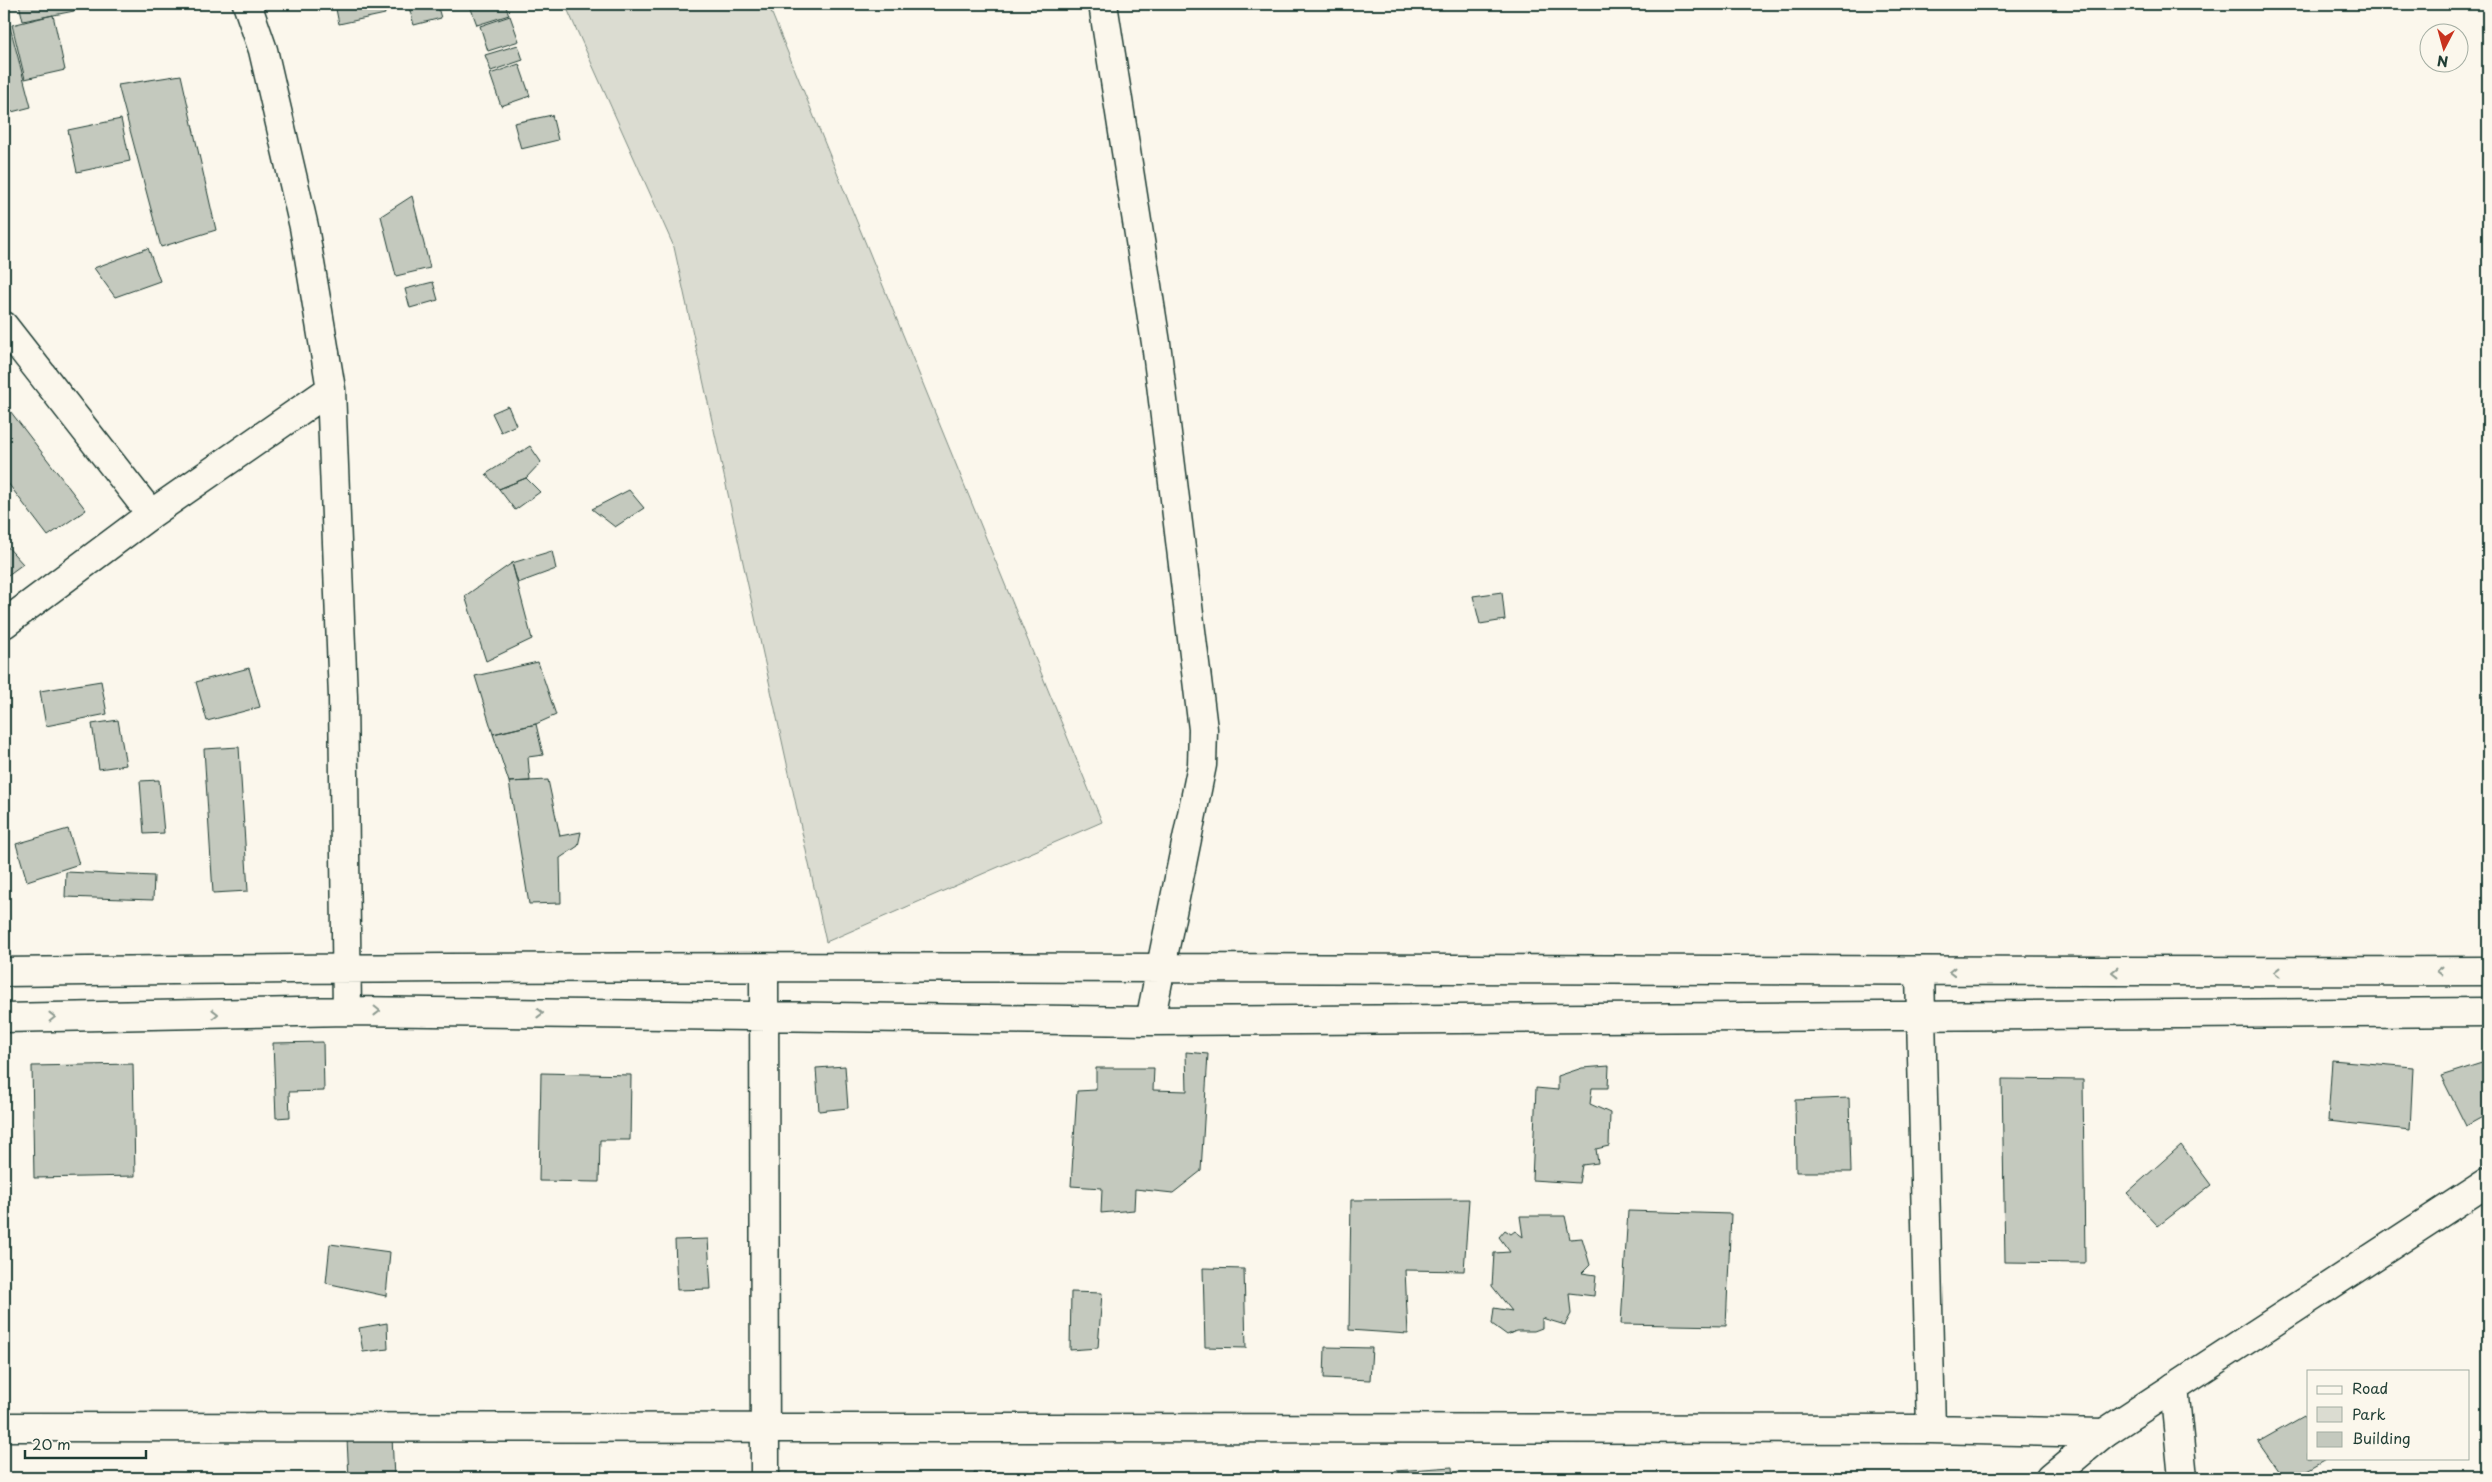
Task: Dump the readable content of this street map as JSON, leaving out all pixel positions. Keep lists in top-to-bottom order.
{
  "legend": ["Road", "Park", "Building"],
  "scale_bar": "20 m",
  "north": "bottom"
}
